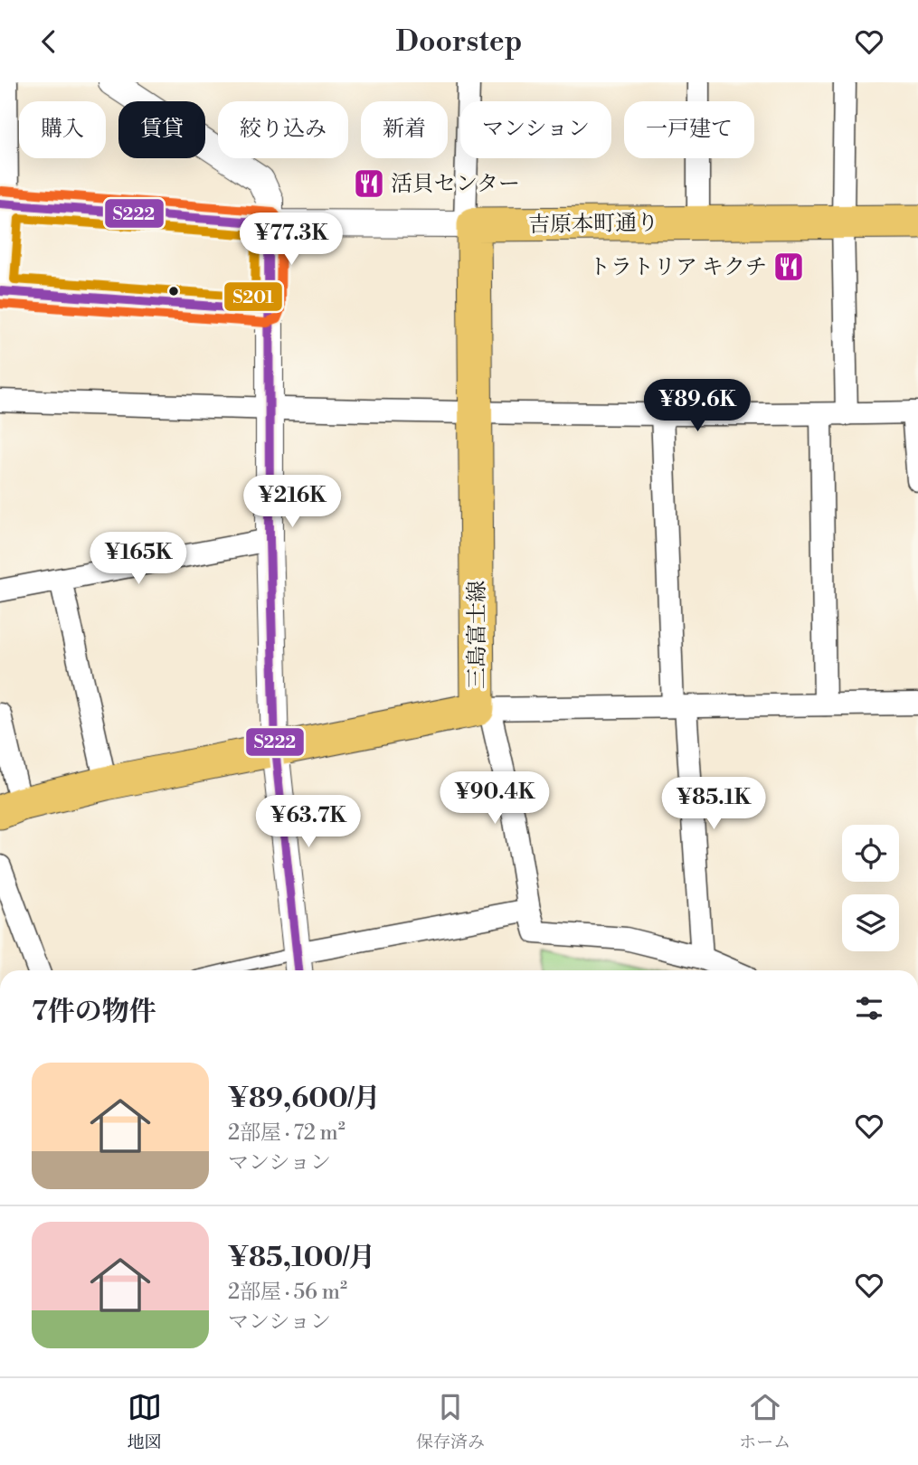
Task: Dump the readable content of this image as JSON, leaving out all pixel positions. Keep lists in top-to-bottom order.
{
  "streets": {
    "main road": ["吉原本町通り", "三島富士線"]
  },
  "crossings": [
    ["吉原本町通り", "三島富士線"]
  ],
  "places": {
    "restaurant": ["活貝センター", "トラトリア キクチ"]
  },
  "lines": ["transit line S222", "transit line S201"],
  "page": {
    "header": "Doorstep",
    "chip": [
      "購入",
      "賃貸",
      "絞り込み",
      "新着",
      "マンション",
      "一戸建て"
    ],
    "price": [
      "¥77.3K",
      "¥89.6K",
      "¥216K",
      "¥165K",
      "¥90.4K",
      "¥85.1K",
      "¥63.7K"
    ],
    "heading": "7件の物件",
    "list": [
      {
        "name": "¥89,600/月",
        "note": "2部屋 · 72 m² · マンション"
      },
      {
        "name": "¥85,100/月",
        "note": "2部屋 · 56 m² · マンション"
      }
    ],
    "tabs": ["地図", "保存済み", "ホーム"]
  }
}
